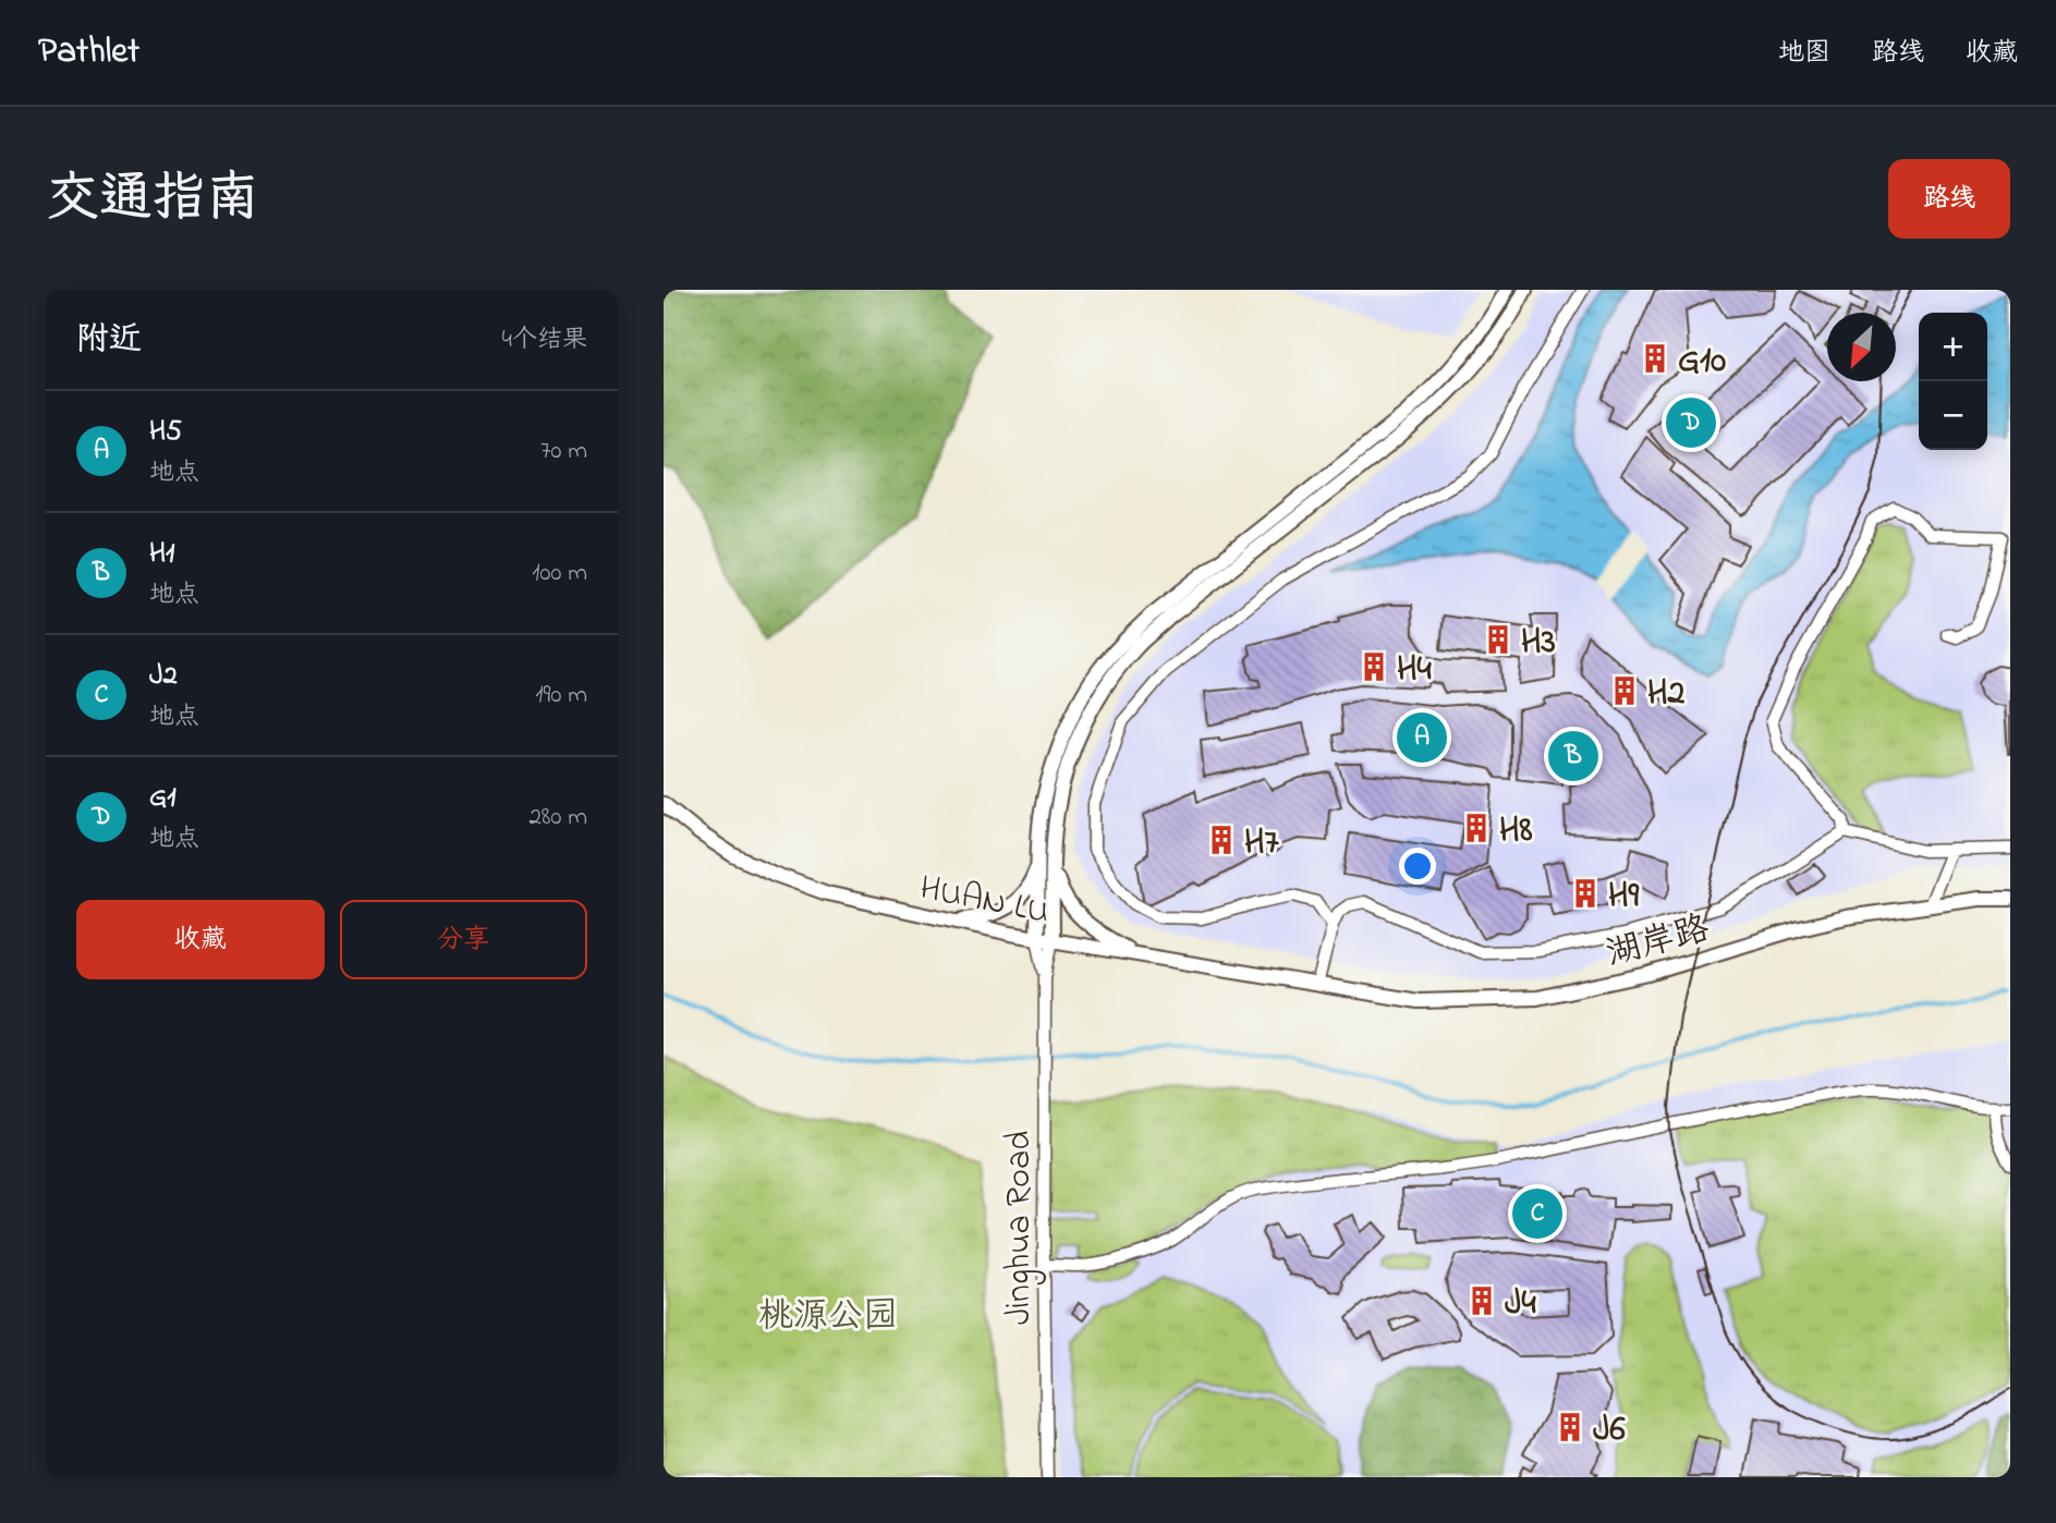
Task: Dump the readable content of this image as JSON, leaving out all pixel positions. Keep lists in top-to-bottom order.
{
  "streets": {
    "street": ["HUAN LU", "湖岸路", "Jinghua Road"]
  },
  "crossings": [
    ["HUAN LU", "湖岸路"],
    ["HUAN LU", "Jinghua Road"]
  ],
  "parks": ["桃源公园"],
  "places": {
    "building": [
      "G10",
      "H3",
      "H4",
      "H2",
      "H8",
      "H7",
      "H9",
      "J4",
      "J6"
    ]
  },
  "north": "bottom left",
  "page": {
    "header": "Pathlet",
    "nav": ["地图", "路线", "收藏"],
    "title": "交通指南",
    "buttons": [
      "路线",
      ["收藏", "分享"]
    ],
    "heading": ["附近", "4个结果"],
    "map_buttons": ["+", "−"],
    "list": [
      {
        "mark": "A",
        "name": "H5",
        "note": "地点",
        "value": "70 m"
      },
      {
        "mark": "B",
        "name": "H1",
        "note": "地点",
        "value": "100 m"
      },
      {
        "mark": "C",
        "name": "J2",
        "note": "地点",
        "value": "190 m"
      },
      {
        "mark": "D",
        "name": "G1",
        "note": "地点",
        "value": "280 m"
      }
    ],
    "pins": [
      "D",
      "A",
      "B",
      "C"
    ]
  }
}
